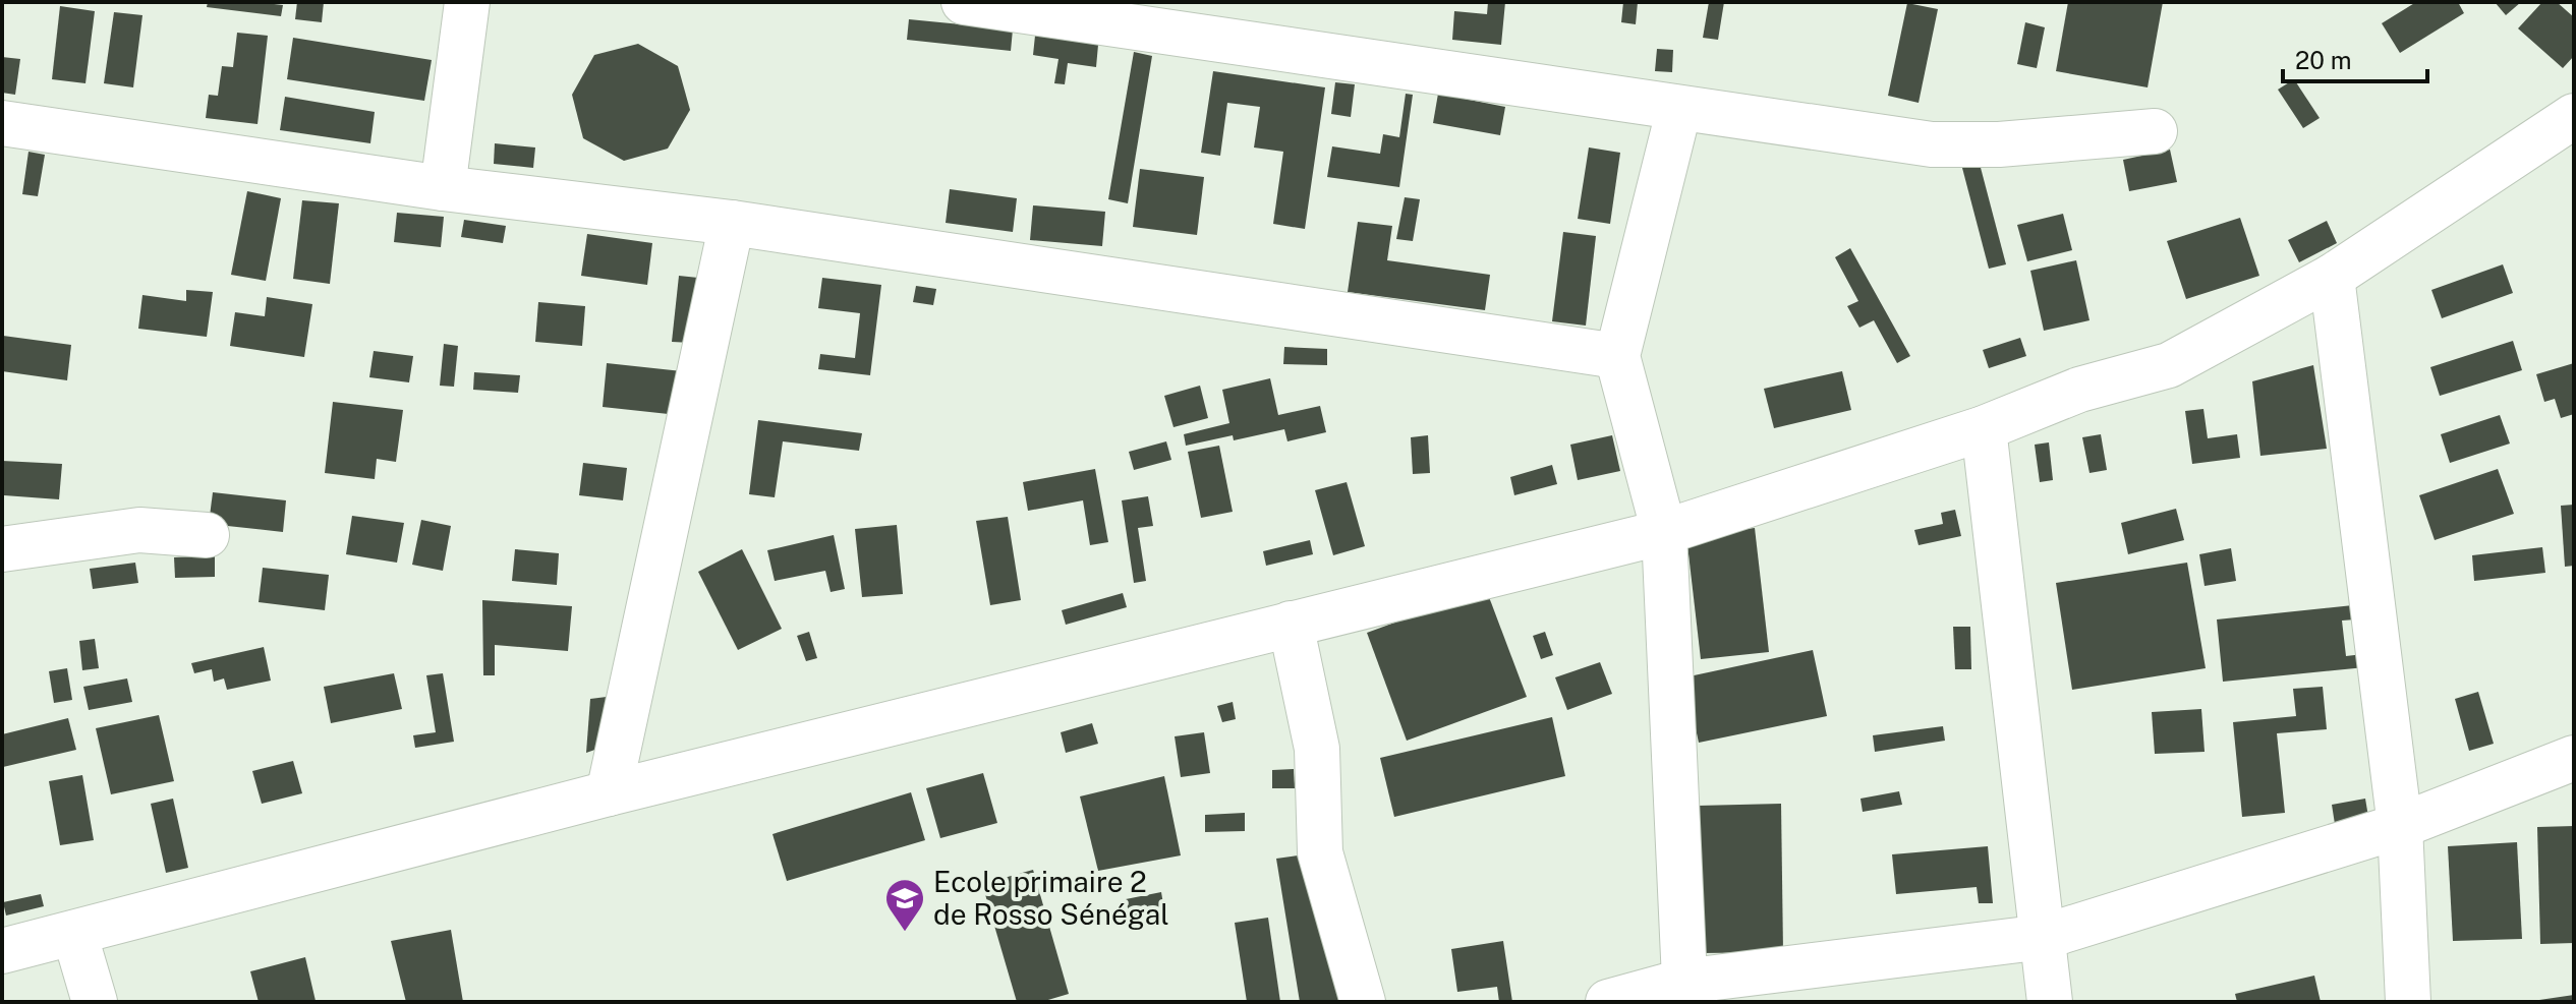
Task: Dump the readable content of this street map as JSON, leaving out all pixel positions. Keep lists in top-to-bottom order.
{
  "places": {
    "school or university": ["Ecole primaire 2 de Rosso Sénégal"]
  },
  "scale_bar": "20 m"
}
